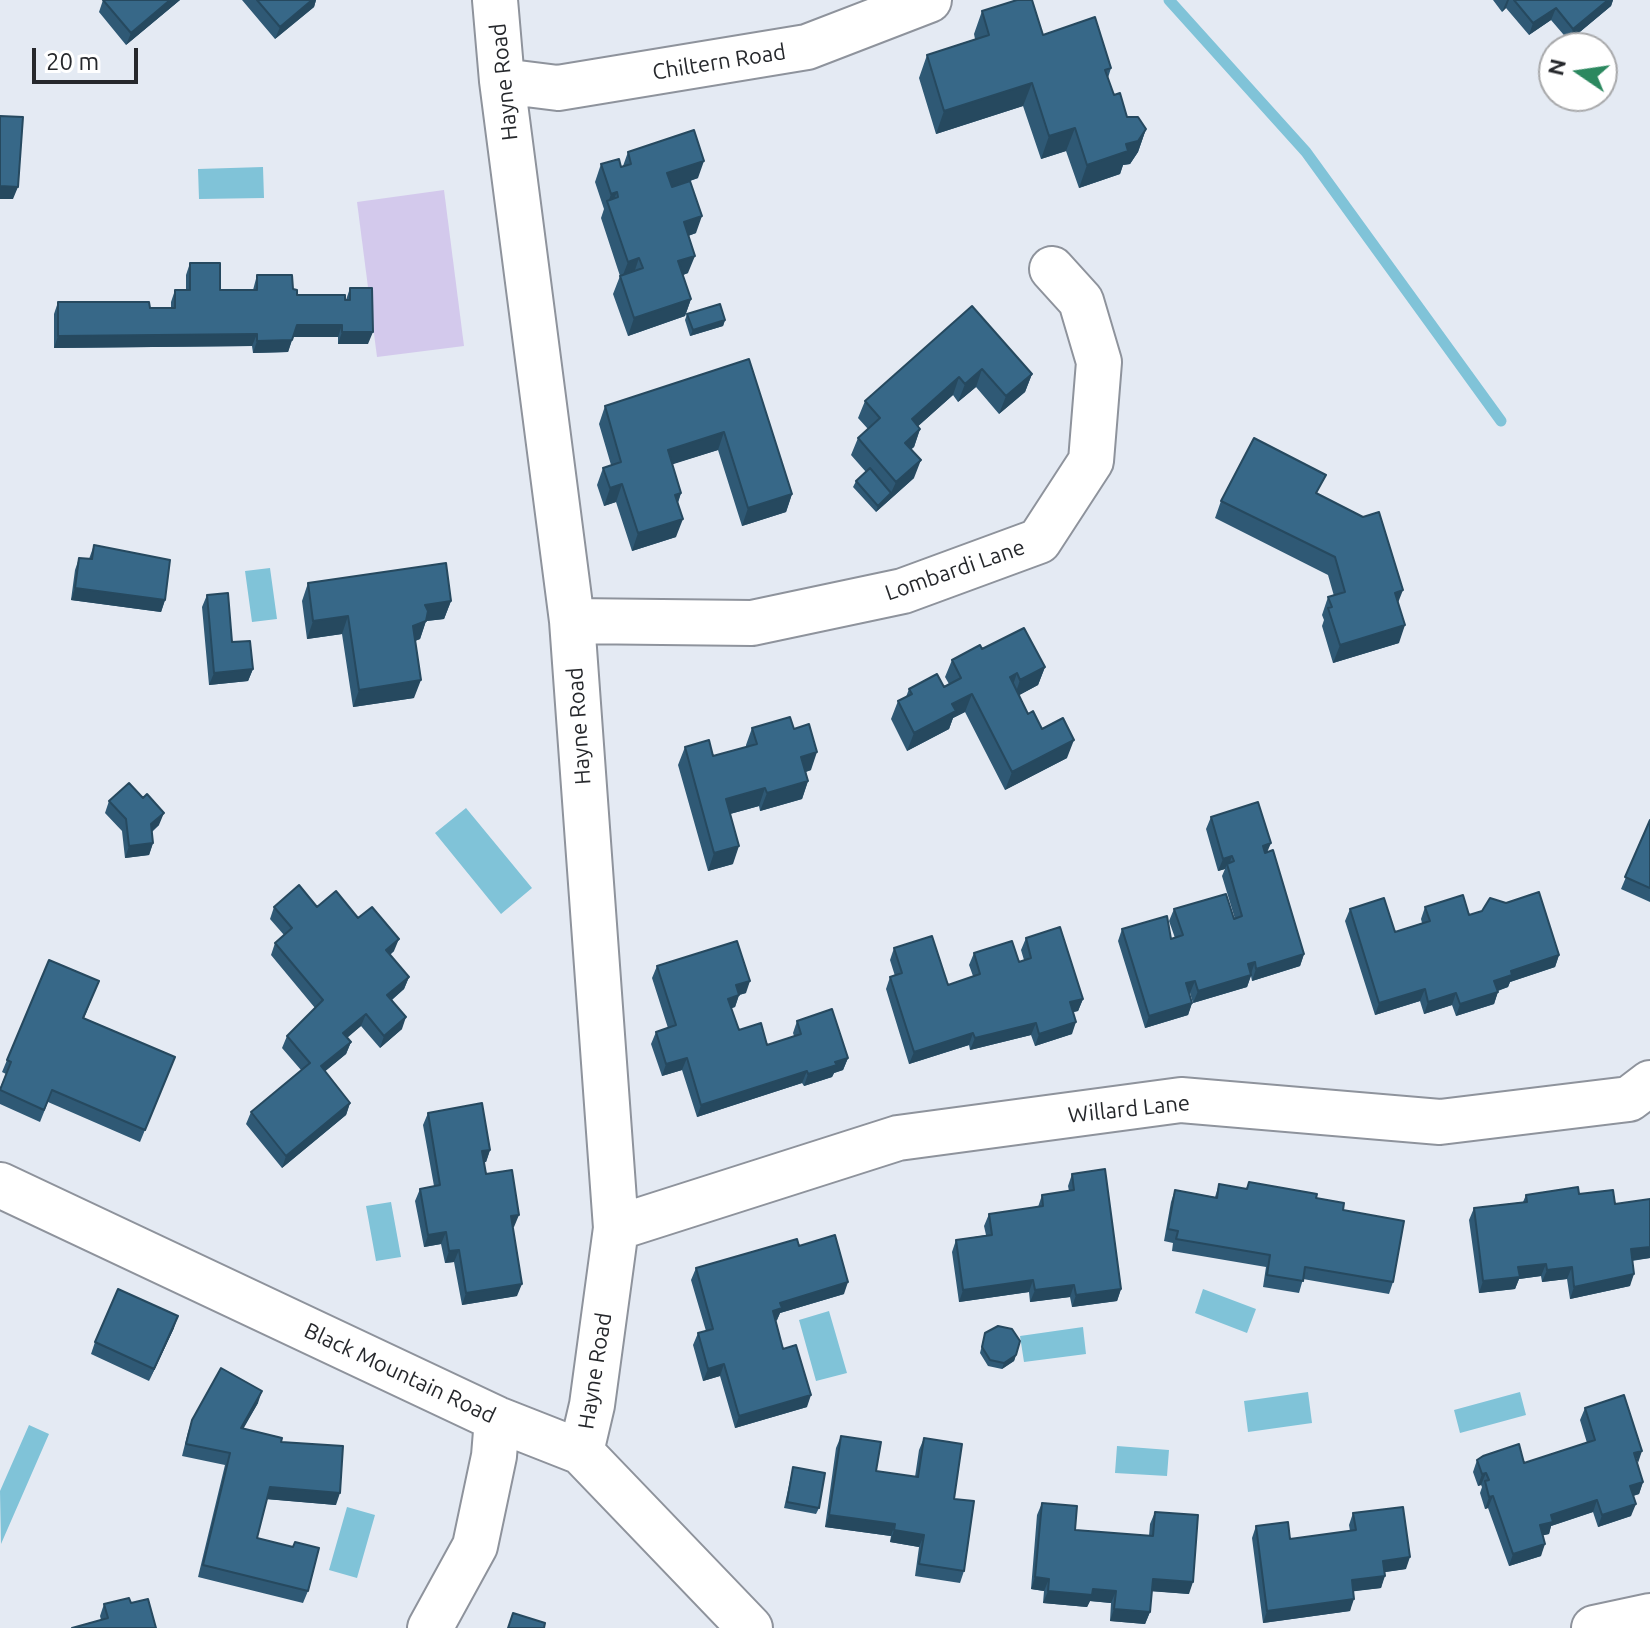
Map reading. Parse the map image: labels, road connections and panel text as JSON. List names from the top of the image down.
{
  "streets": {
    "street": [
      "Chiltern Road",
      "Hayne Road",
      "Lombardi Lane",
      "Willard Lane",
      "Black Mountain Road"
    ]
  },
  "crossings": [
    ["Chiltern Road", "Hayne Road"],
    ["Hayne Road", "Lombardi Lane"],
    ["Hayne Road", "Willard Lane"],
    ["Hayne Road", "Black Mountain Road"]
  ],
  "scale_bar": "20 m",
  "north": "left"
}
